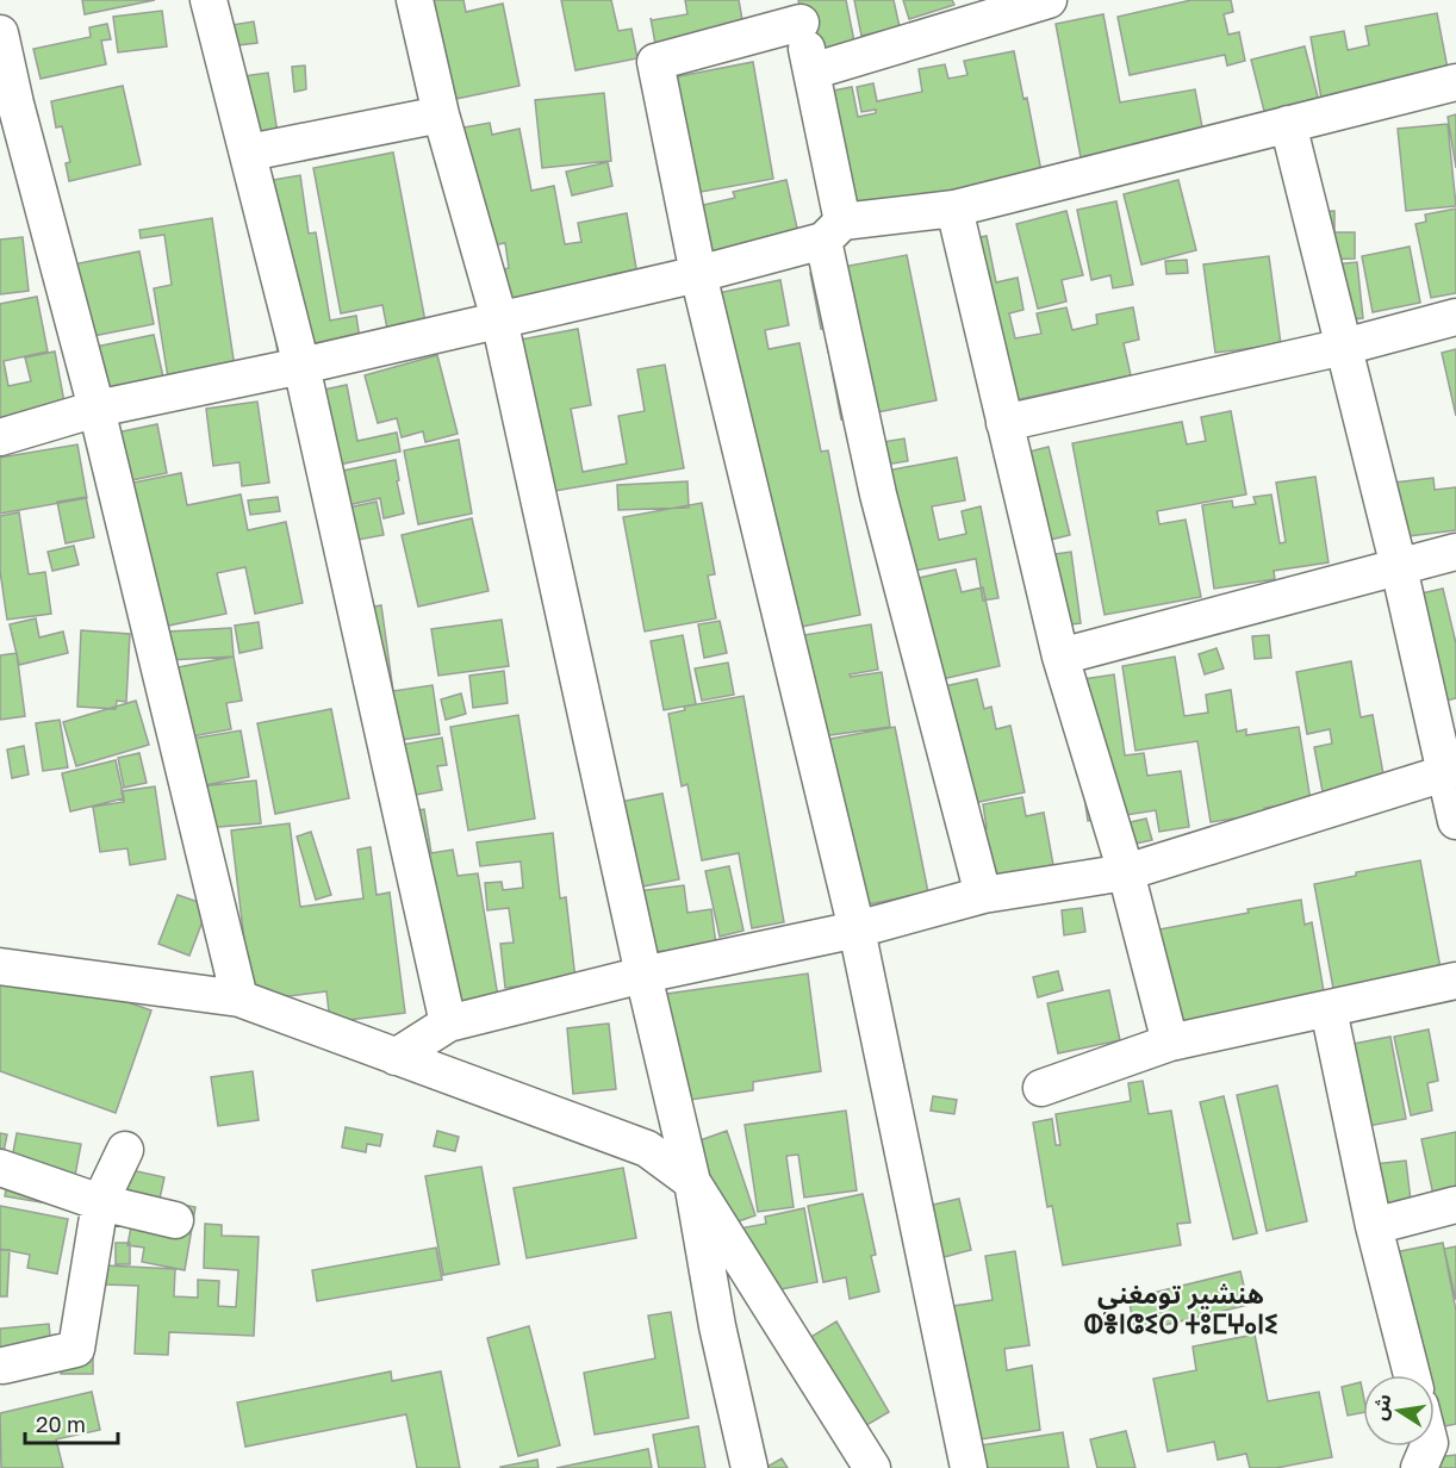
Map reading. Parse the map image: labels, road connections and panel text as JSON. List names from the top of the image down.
{
  "districts": ["هنشير تومغني ⵀⴻⵏⵛⵉⵔ ⵜⵓⵎⵖⴰⵏⵉ"],
  "scale_bar": "20 m",
  "north": "left"
}
